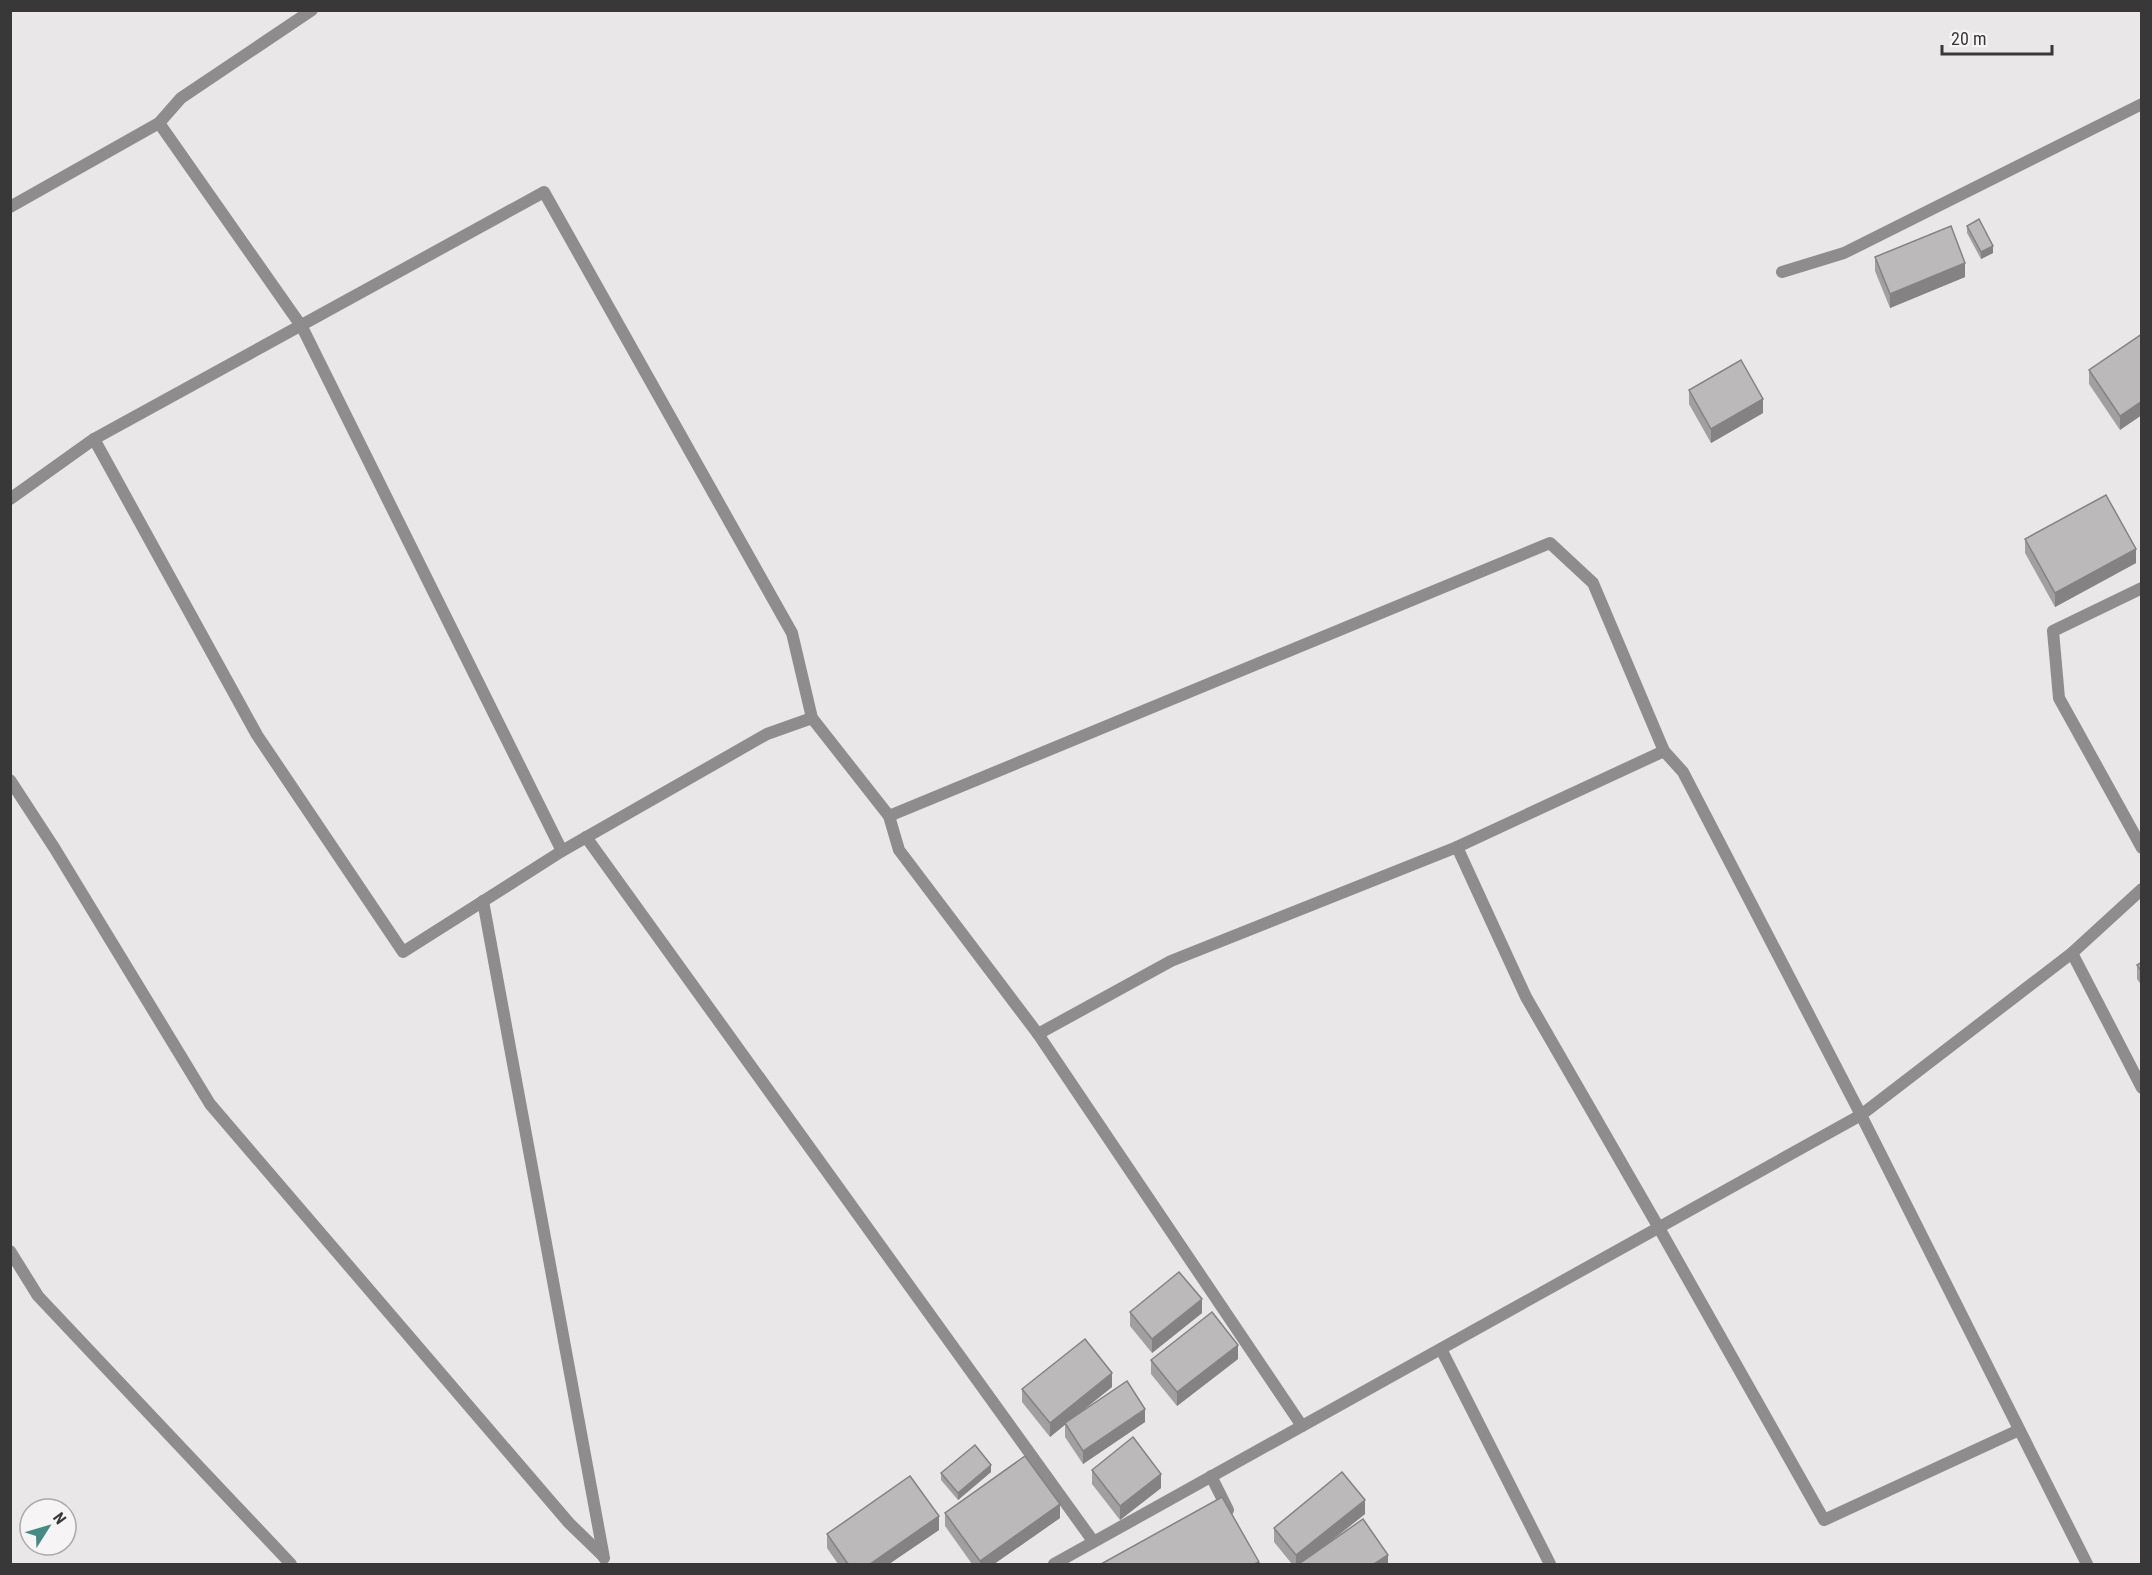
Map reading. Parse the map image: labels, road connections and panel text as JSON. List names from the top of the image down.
{
  "scale_bar": "20 m",
  "north": "top right"
}
